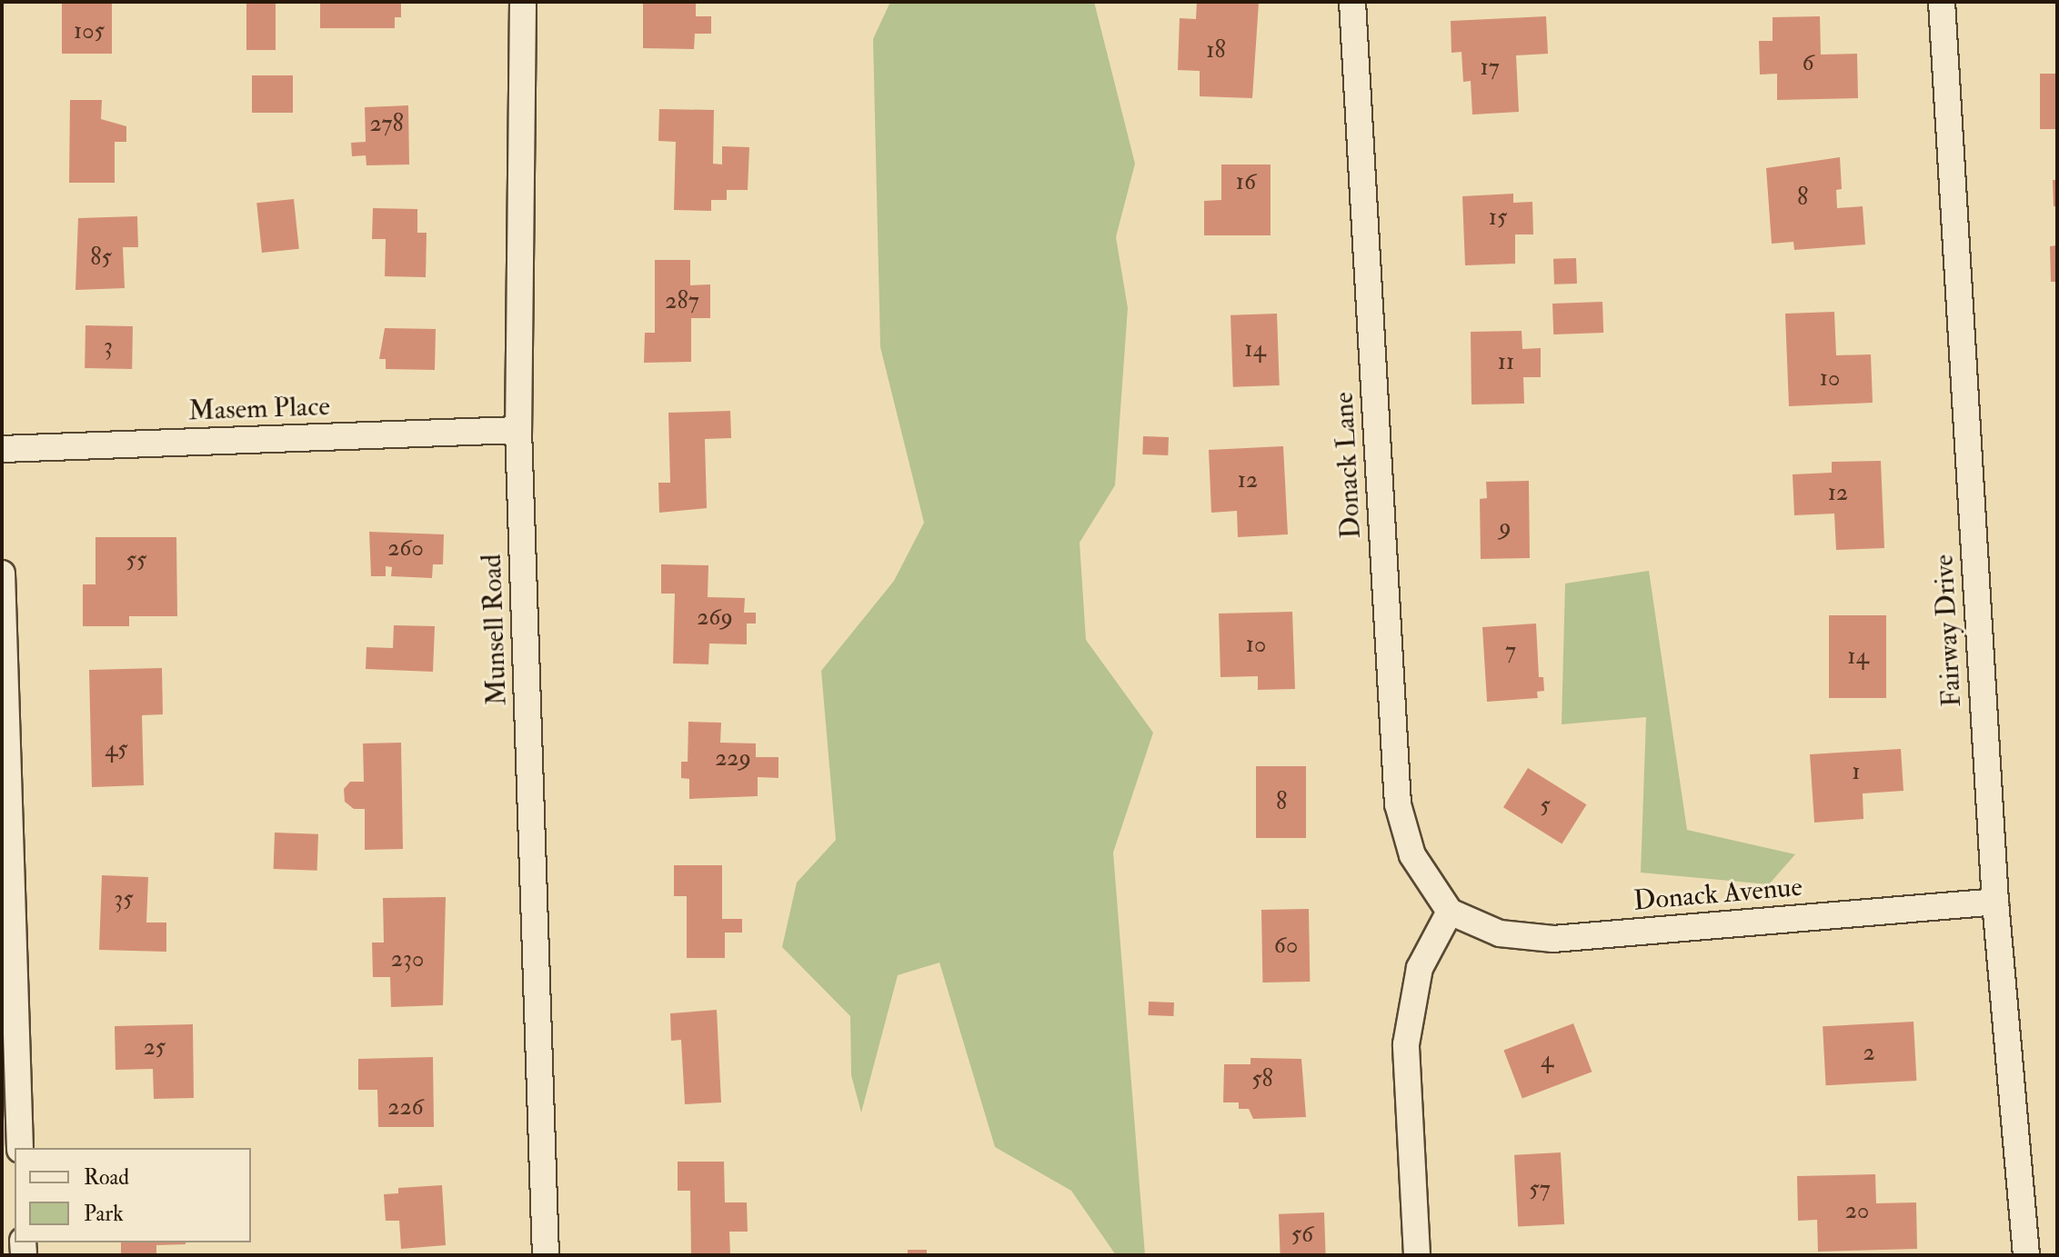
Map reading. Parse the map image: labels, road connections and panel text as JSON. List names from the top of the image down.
{
  "streets": {
    "street": [
      "Masem Place",
      "Donack Lane",
      "Munsell Road",
      "Fairway Drive",
      "Donack Avenue"
    ]
  },
  "crossings": [
    ["Masem Place", "Munsell Road"],
    ["Donack Lane", "Donack Avenue"],
    ["Fairway Drive", "Donack Avenue"]
  ],
  "house_numbers": [
    "105",
    "18",
    "6",
    "17",
    "278",
    "16",
    "8",
    "15",
    "85",
    "287",
    "3",
    "14",
    "11",
    "10",
    "12",
    "12",
    "9",
    "260",
    "55",
    "269",
    "10",
    "7",
    "14",
    "45",
    "229",
    "1",
    "8",
    "5",
    "35",
    "60",
    "230",
    "25",
    "2",
    "4",
    "58",
    "226",
    "57",
    "20",
    "56"
  ],
  "legend": ["Road", "Park"]
}
